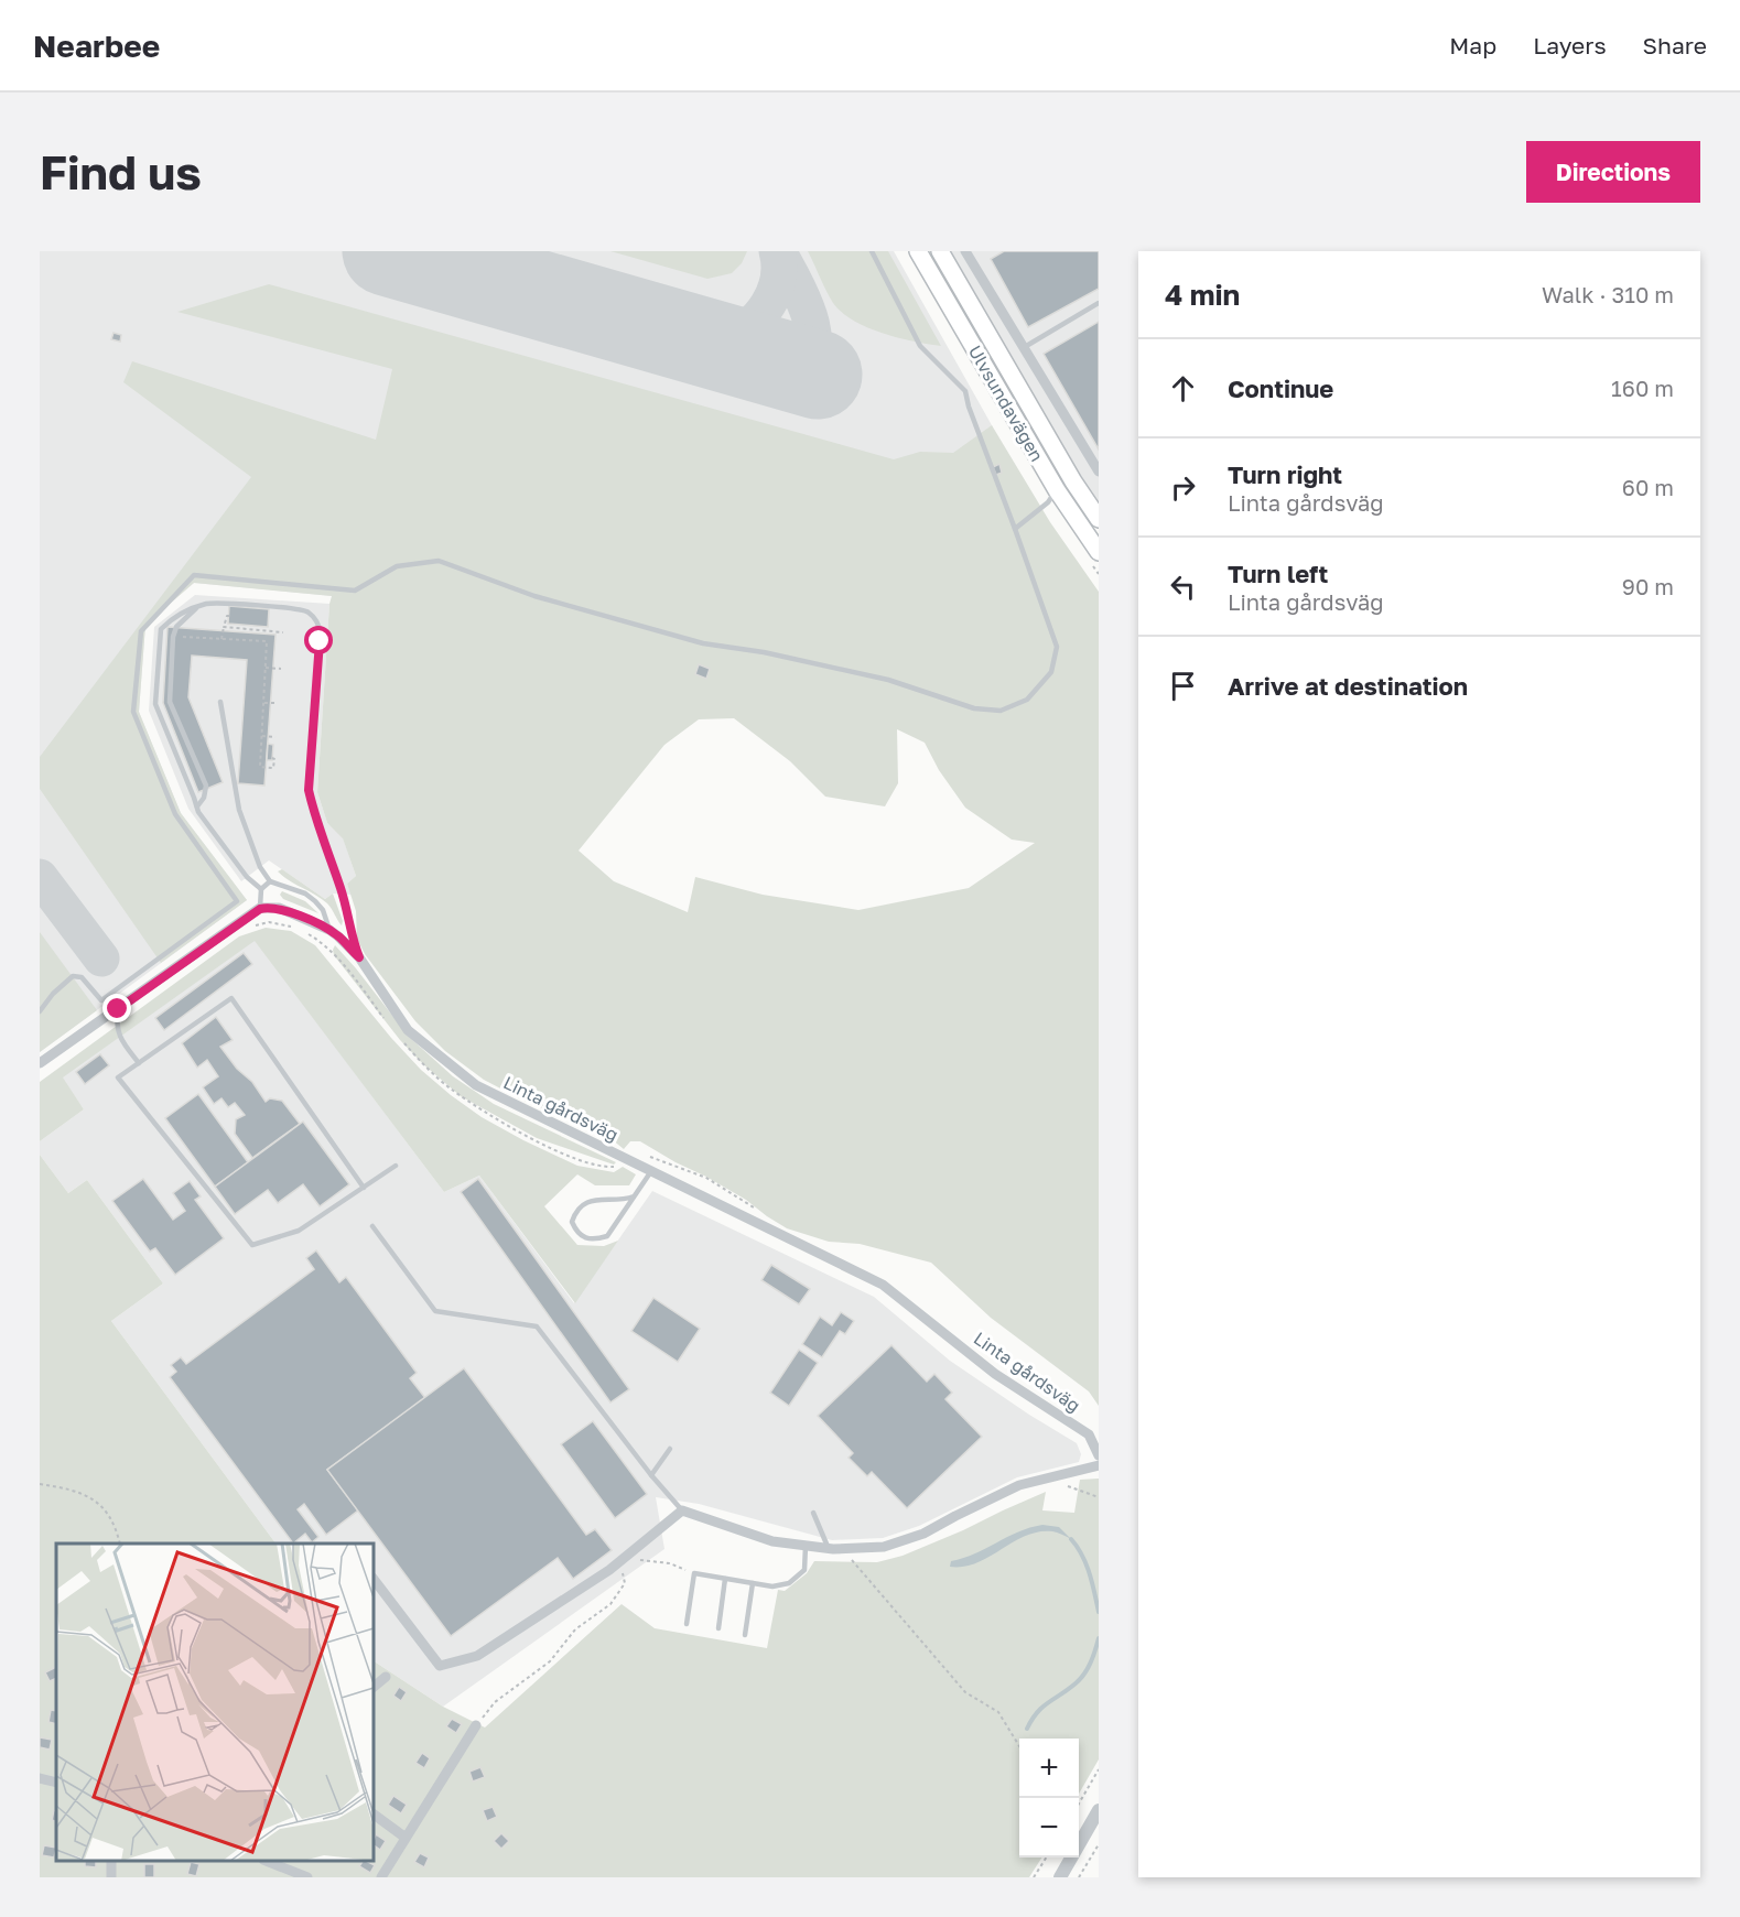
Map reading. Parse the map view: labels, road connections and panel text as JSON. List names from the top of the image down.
{
  "streets": {
    "main road": ["Ulvsundavägen"],
    "street": ["Linta gårdsväg"]
  },
  "page": {
    "header": "Nearbee",
    "nav": ["Map", "Layers", "Share"],
    "buttons": "Directions",
    "title": "Find us",
    "heading": ["4 min", "Walk · 310 m"],
    "list": [
      ["Continue", "160 m"],
      ["Turn right", "Linta gårdsväg", "60 m"],
      ["Turn left", "Linta gårdsväg", "90 m"],
      "Arrive at destination"
    ],
    "map_buttons": ["+", "−"]
  }
}
